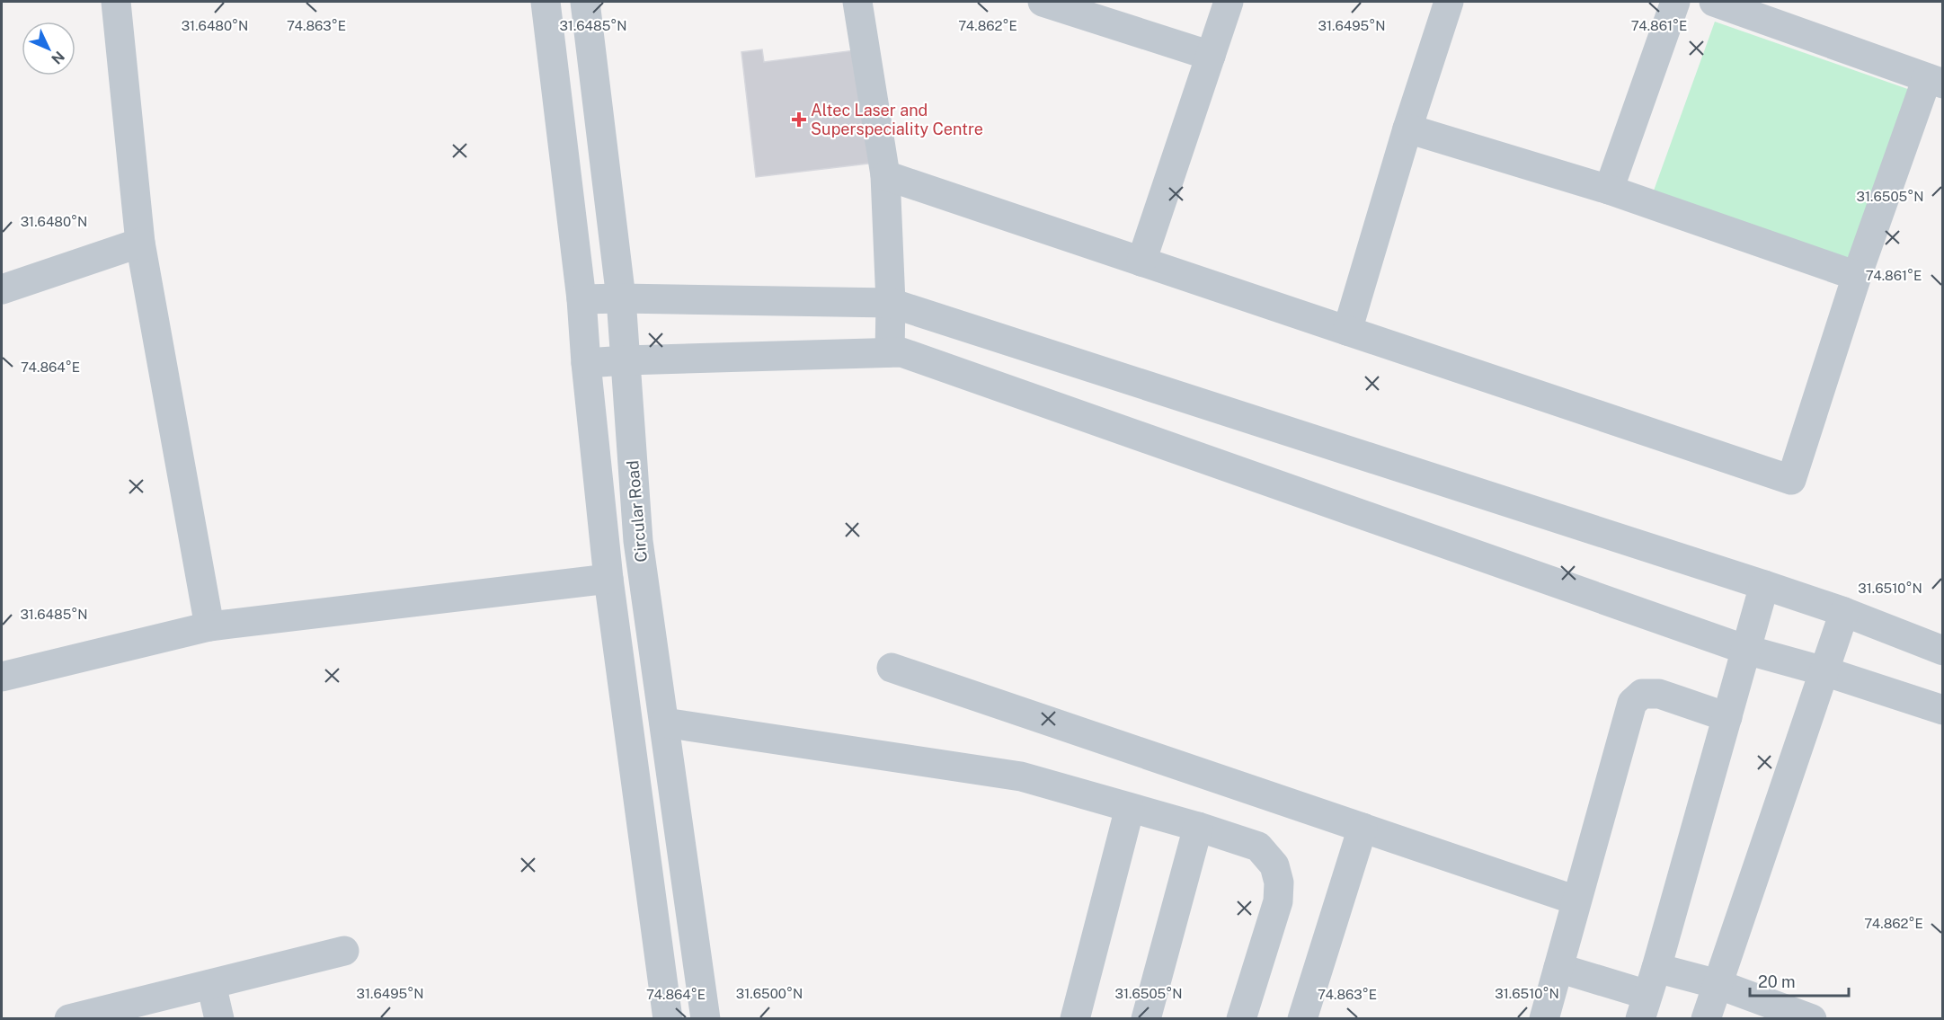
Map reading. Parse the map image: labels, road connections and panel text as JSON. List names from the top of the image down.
{
  "streets": {
    "street": ["Circular Road"]
  },
  "places": {
    "health": ["Altec Laser and Superspeciality Centre"]
  },
  "scale_bar": "20 m",
  "north": "bottom right",
  "coordinates": [
    "74.862°E",
    "74.863°E",
    "74.861°E",
    "31.6480°N",
    "31.6485°N",
    "31.6495°N",
    "31.6505°N",
    "74.864°E",
    "31.6510°N",
    "31.6500°N"
  ]
}
